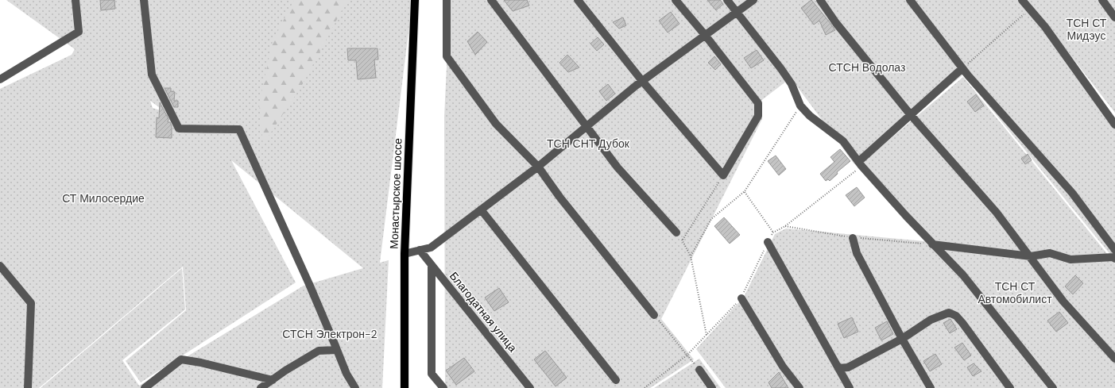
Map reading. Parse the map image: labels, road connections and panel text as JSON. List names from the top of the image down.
{
  "streets": {
    "main road": ["Монастырское шоссе"],
    "street": ["Благодатная улица"]
  },
  "parks": [
    "ТСН СТ Мидэус",
    "СТСН Водолаз",
    "ТСН СНТ Дубок",
    "СТ Милосердие",
    "ТСН СТ Автомобилист",
    "СТСН Электрон-2"
  ]
}
